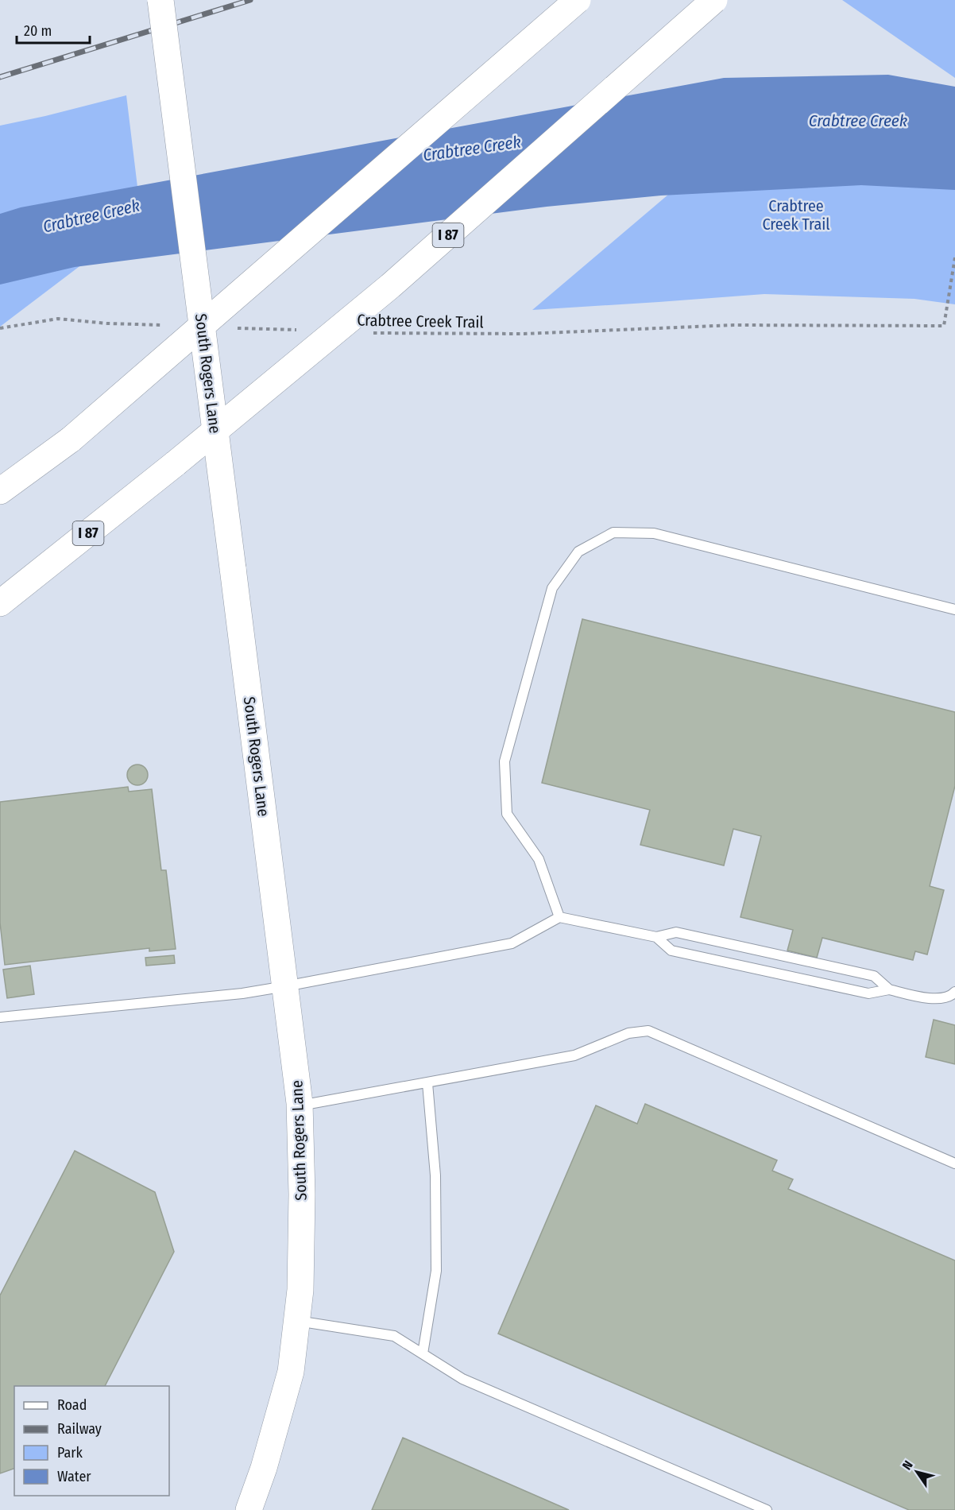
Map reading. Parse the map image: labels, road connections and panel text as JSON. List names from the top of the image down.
{
  "streets": {
    "main road": ["I 87", "South Rogers Lane"],
    "path": ["Crabtree Creek Trail"]
  },
  "water": ["Crabtree Creek"],
  "parks": ["Crabtree Creek Trail"],
  "legend": [
    "Road",
    "Railway",
    "Park",
    "Water"
  ],
  "scale_bar": "20 m",
  "north": "top left"
}
